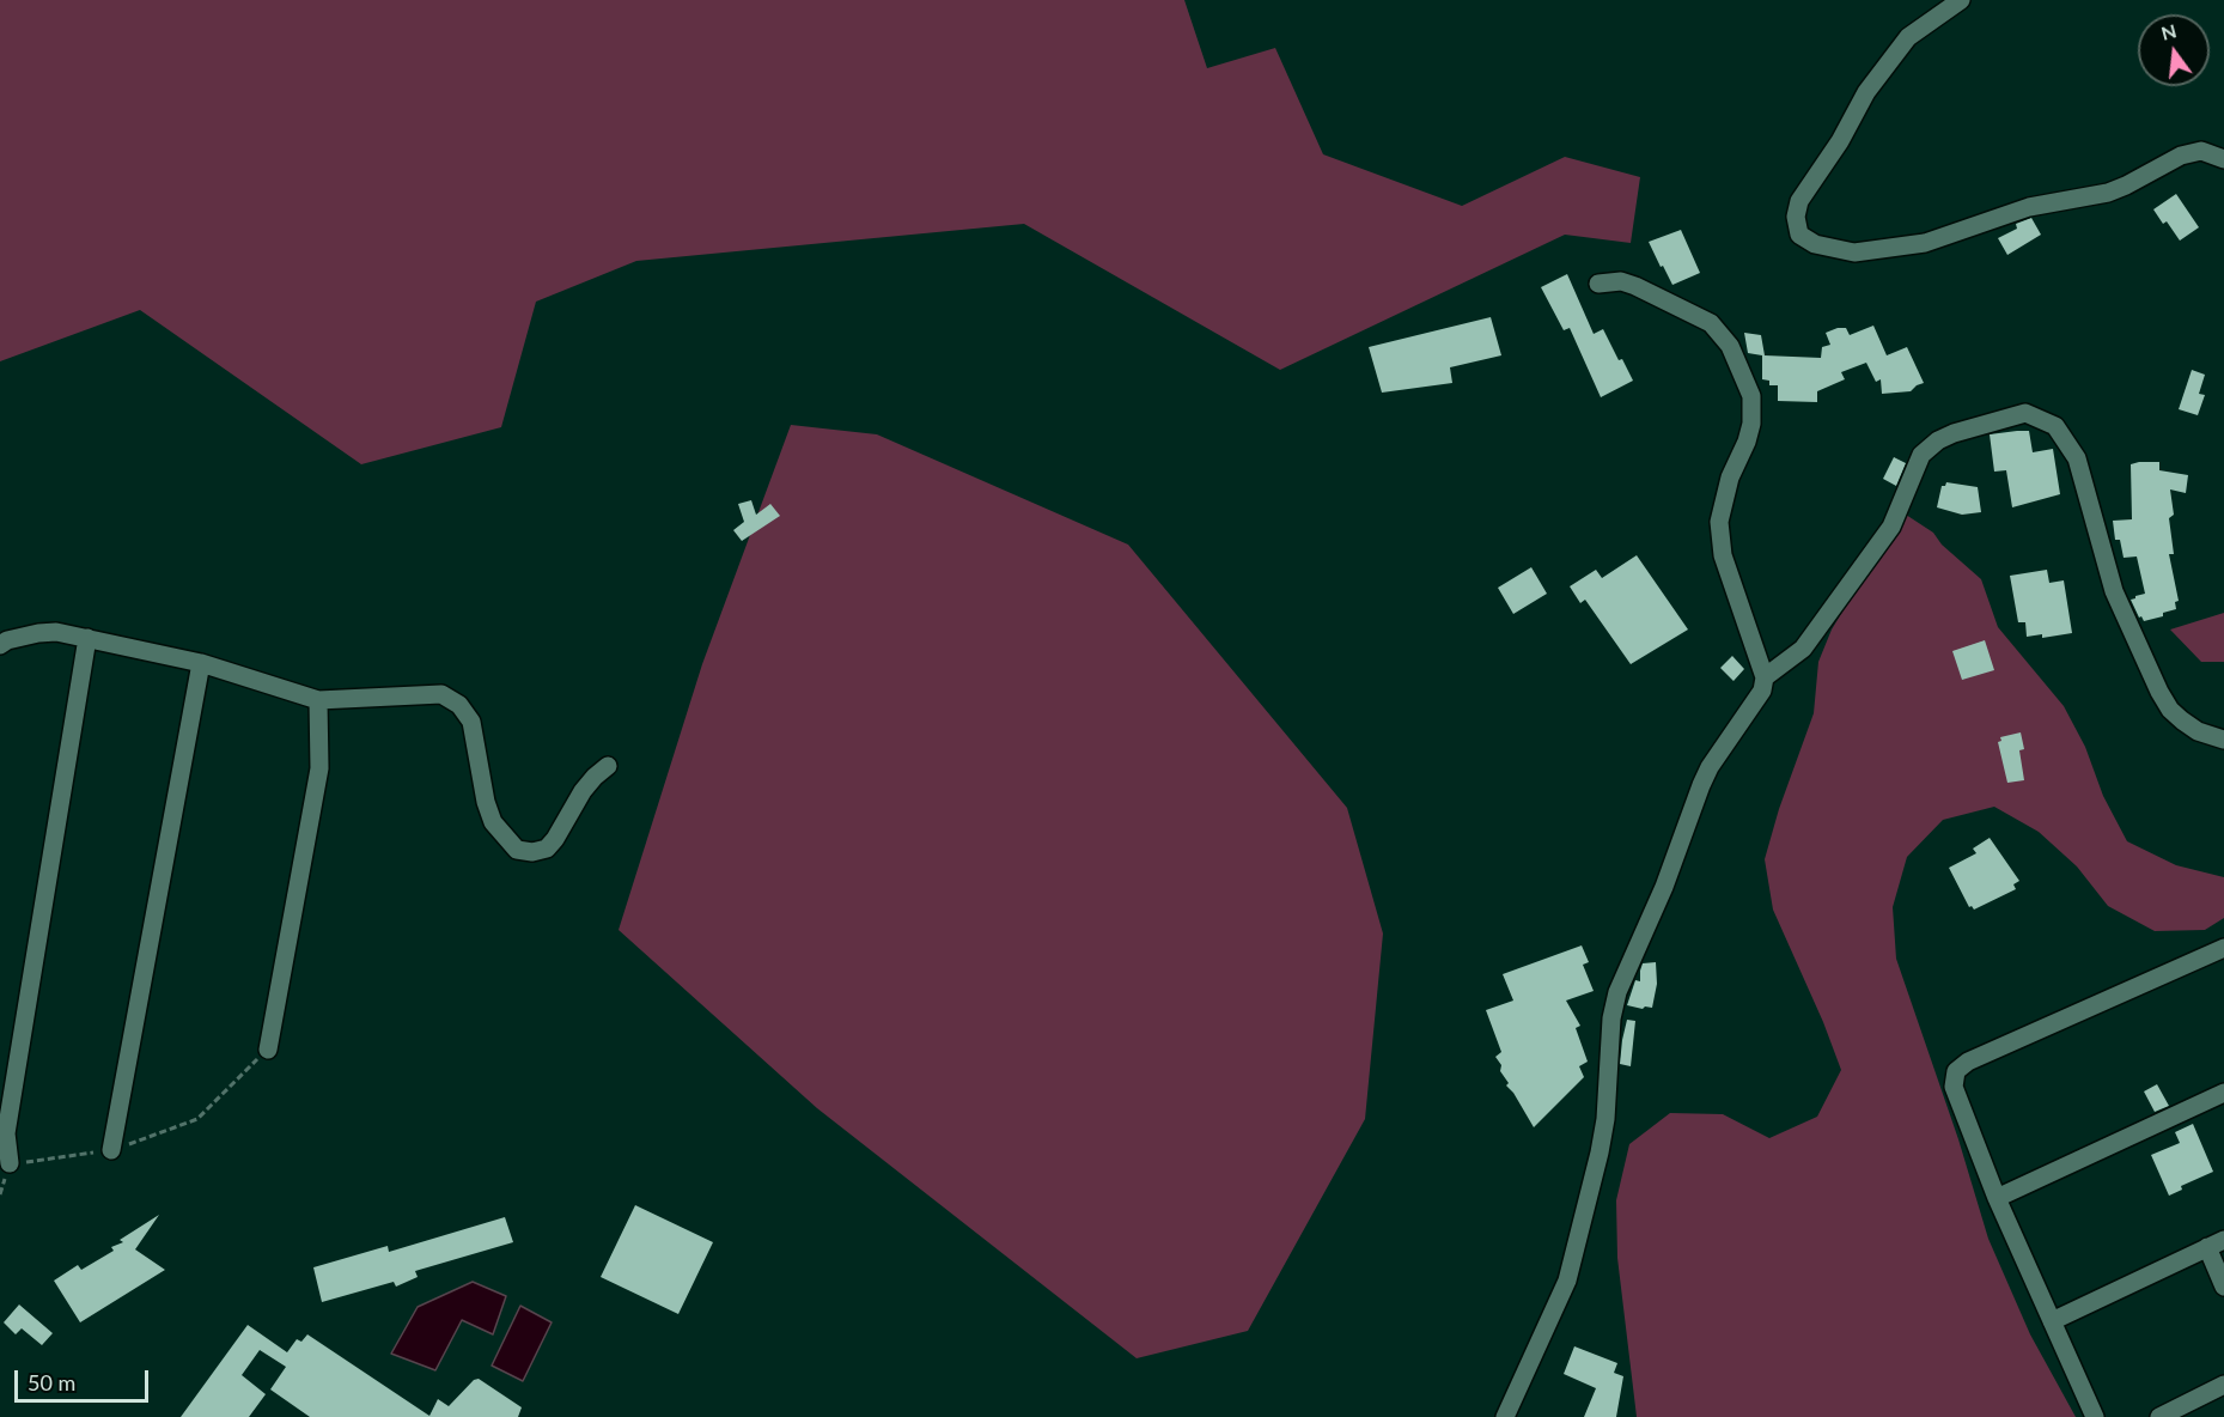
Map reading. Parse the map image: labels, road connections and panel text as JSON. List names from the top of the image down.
{
  "scale_bar": "50 m",
  "north": "top"
}
